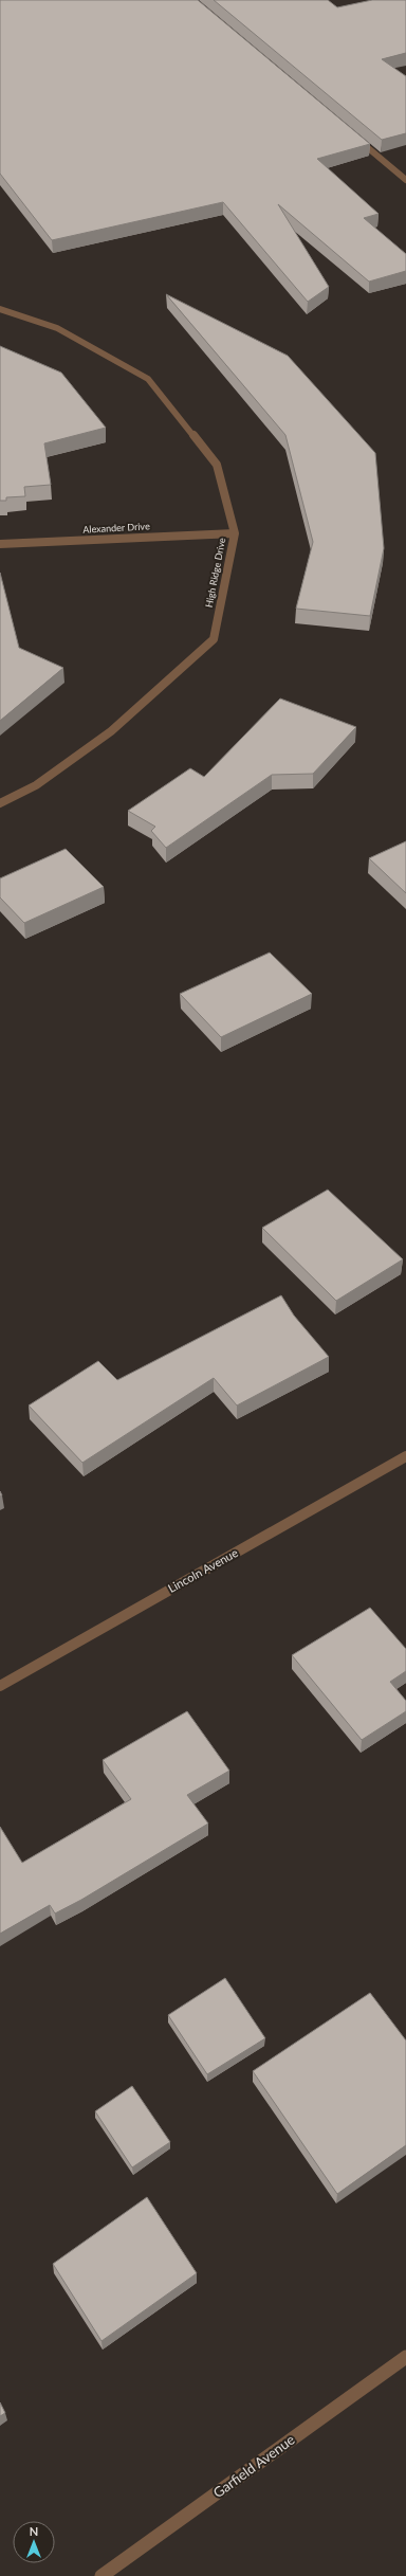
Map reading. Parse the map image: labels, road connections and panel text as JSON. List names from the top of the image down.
{
  "streets": {
    "street": [
      "Alexander Drive",
      "High Ridge Drive",
      "Lincoln Avenue",
      "Garfield Avenue"
    ]
  },
  "crossings": [
    ["Alexander Drive", "High Ridge Drive"]
  ],
  "north": "top"
}
